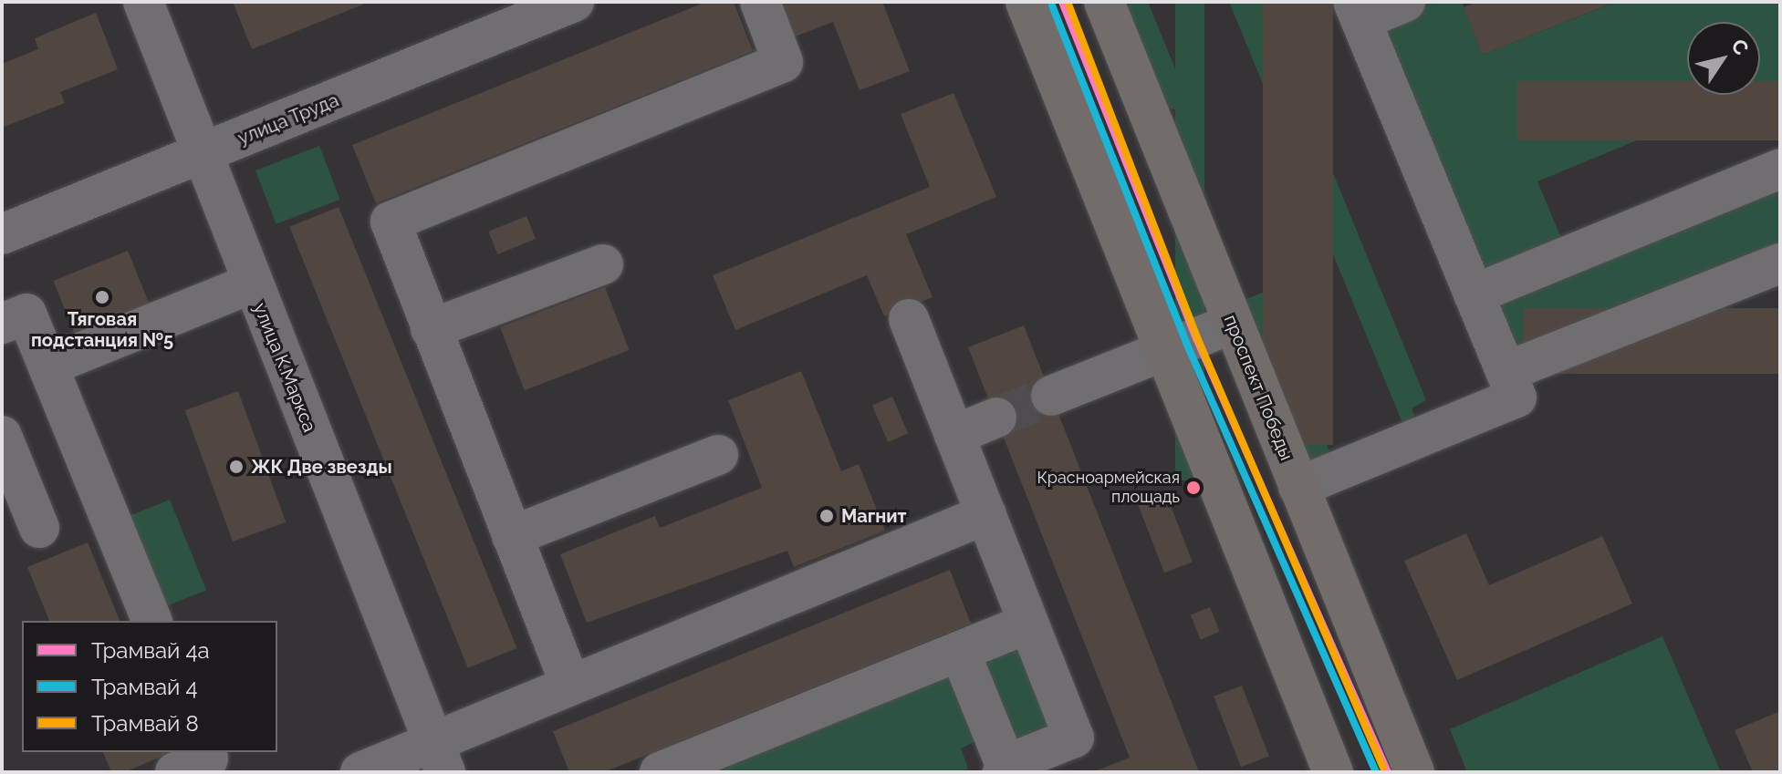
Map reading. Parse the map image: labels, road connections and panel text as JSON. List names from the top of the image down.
{
  "streets": {
    "main road": ["проспект Победы"],
    "street": ["улица Труда", "улица К.Маркса"]
  },
  "crossings": [
    ["улица Труда", "улица К.Маркса"]
  ],
  "places": [
    "Тяговая подстанция №5",
    "ЖК Две звезды",
    "Красноармейская площадь",
    "Магнит"
  ],
  "lines": ["tram line 4а", "tram line 8", "tram line 4"],
  "legend": ["Трамвай 4а", "Трамвай 4", "Трамвай 8"],
  "north": "top right"
}
